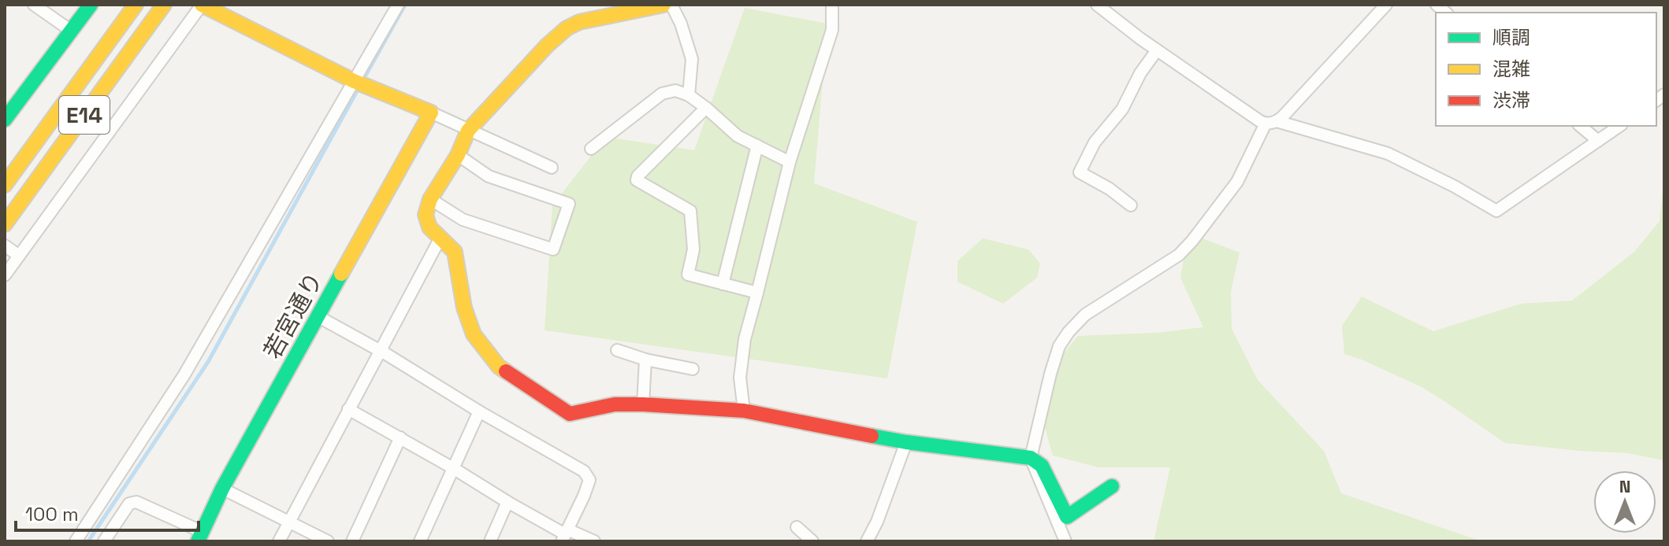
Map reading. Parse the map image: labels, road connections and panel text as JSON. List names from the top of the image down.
{
  "streets": {
    "main road": ["E14", "若宮通り"]
  },
  "legend": ["順調", "混雑", "渋滞"],
  "scale_bar": "100 m",
  "north": "top"
}
